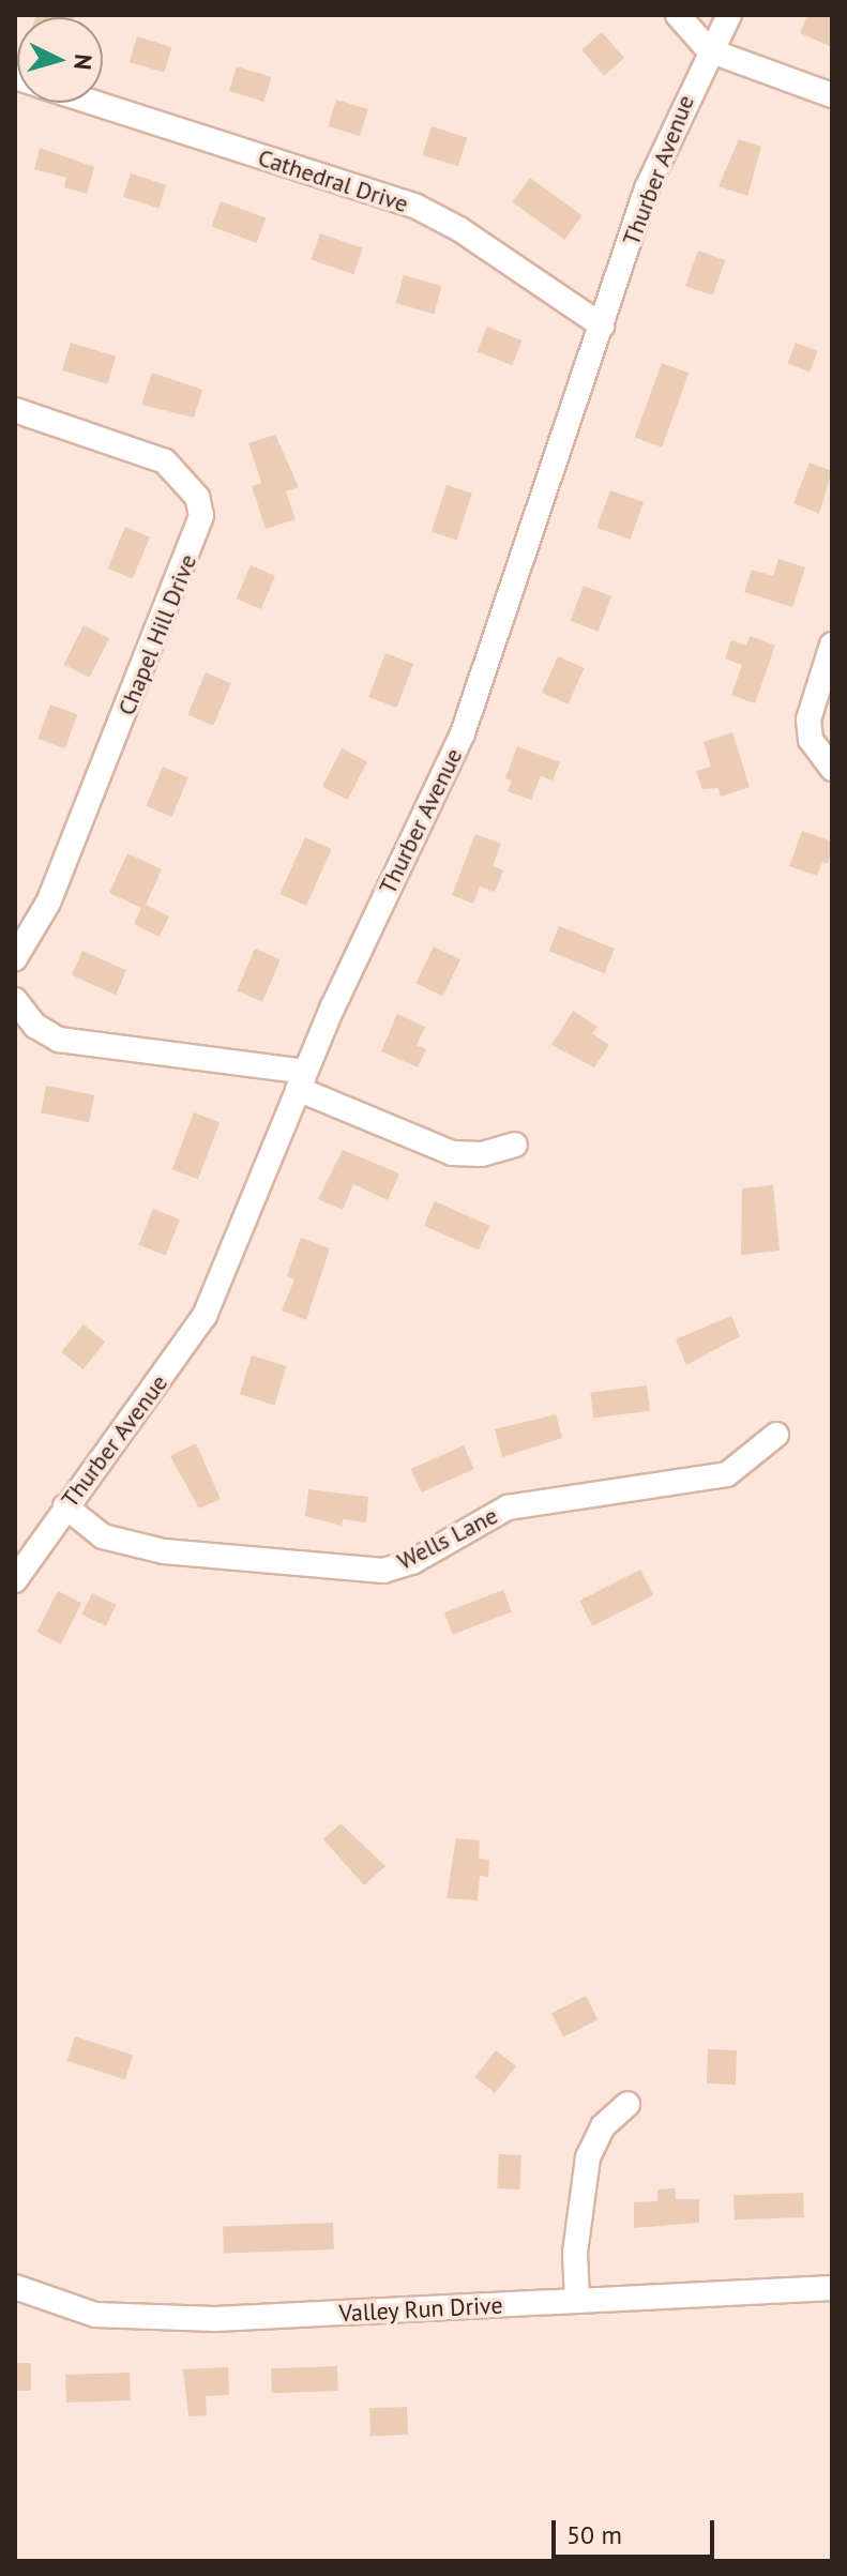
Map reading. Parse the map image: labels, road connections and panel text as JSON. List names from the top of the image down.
{
  "streets": {
    "street": [
      "Thurber Avenue",
      "Cathedral Drive",
      "Chapel Hill Drive",
      "Wells Lane",
      "Valley Run Drive"
    ]
  },
  "crossings": [
    ["Thurber Avenue", "Cathedral Drive"],
    ["Thurber Avenue", "Wells Lane"]
  ],
  "scale_bar": "50 m",
  "north": "right"
}
